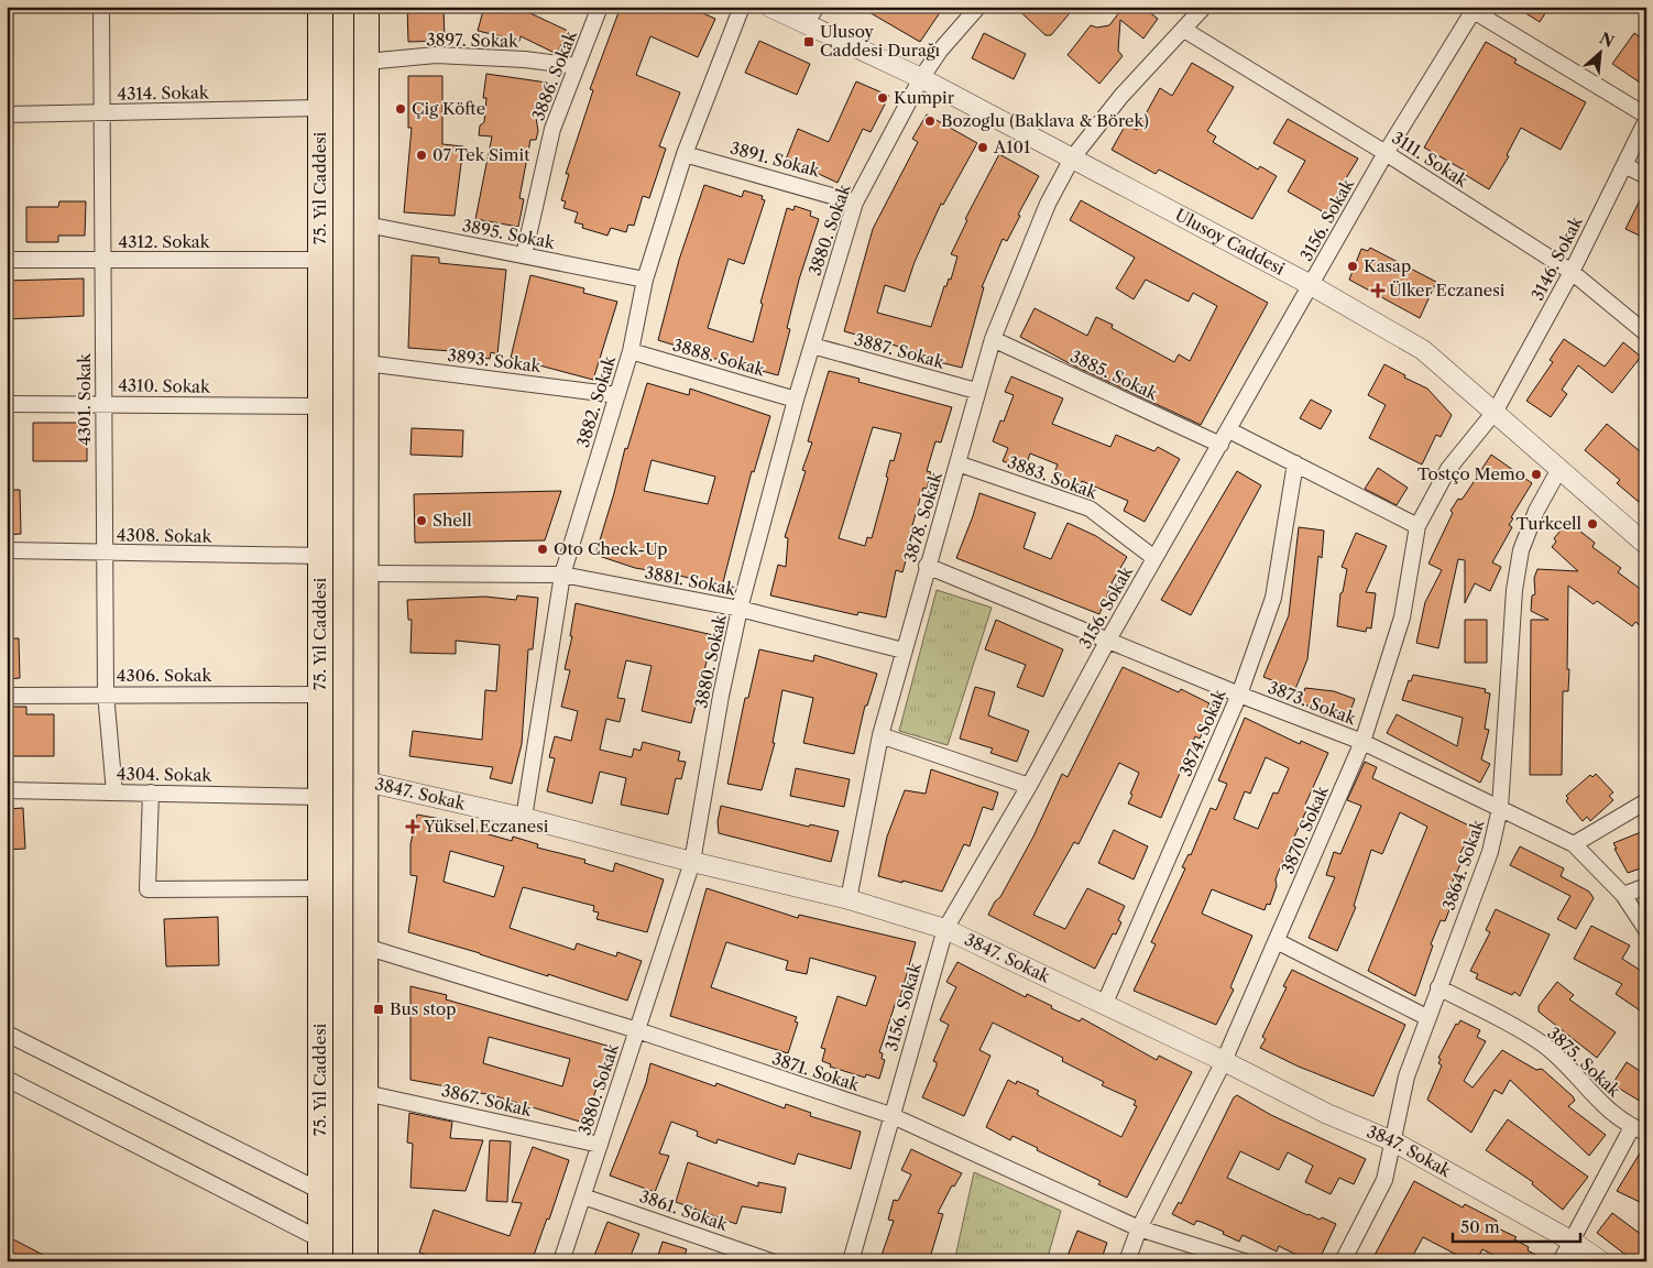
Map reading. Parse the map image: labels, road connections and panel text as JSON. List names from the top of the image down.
{
  "streets": {
    "main road": ["75. Yıl Caddesi"],
    "street": [
      "3897. Sokak",
      "3886. Sokak",
      "4314. Sokak",
      "3891. Sokak",
      "3111. Sokak",
      "3156. Sokak",
      "3880. Sokak",
      "3895. Sokak",
      "4312. Sokak",
      "Ulusoy Caddesi",
      "3146. Sokak",
      "3887. Sokak",
      "3888. Sokak",
      "3893. Sokak",
      "3885. Sokak",
      "4310. Sokak",
      "4301. Sokak",
      "3882. Sokak",
      "3883. Sokak",
      "3878. Sokak",
      "4308. Sokak",
      "3881. Sokak",
      "4306. Sokak",
      "3873. Sokak",
      "3874. Sokak",
      "4304. Sokak",
      "3847. Sokak",
      "3870. Sokak",
      "3864. Sokak",
      "3875. Sokak",
      "3871. Sokak",
      "3867. Sokak",
      "3861. Sokak"
    ]
  },
  "crossings": [
    ["3897. Sokak", "3886. Sokak"],
    ["3886. Sokak", "3895. Sokak"],
    ["4314. Sokak", "75. Yıl Caddesi"],
    ["4314. Sokak", "4301. Sokak"],
    ["3891. Sokak", "3880. Sokak"],
    ["3891. Sokak", "3882. Sokak"],
    ["3111. Sokak", "3156. Sokak"],
    ["3111. Sokak", "3146. Sokak"],
    ["3111. Sokak", "3878. Sokak"],
    ["75. Yıl Caddesi", "4312. Sokak"],
    ["75. Yıl Caddesi", "4310. Sokak"],
    ["75. Yıl Caddesi", "4308. Sokak"],
    ["75. Yıl Caddesi", "4306. Sokak"],
    ["75. Yıl Caddesi", "4304. Sokak"],
    ["3156. Sokak", "Ulusoy Caddesi"],
    ["3156. Sokak", "3885. Sokak"],
    ["3156. Sokak", "3883. Sokak"],
    ["3156. Sokak", "3873. Sokak"],
    ["3156. Sokak", "3847. Sokak"],
    ["3156. Sokak", "3871. Sokak"],
    ["3880. Sokak", "Ulusoy Caddesi"],
    ["3880. Sokak", "3887. Sokak"],
    ["3880. Sokak", "3888. Sokak"],
    ["3880. Sokak", "3881. Sokak"],
    ["3880. Sokak", "3847. Sokak"],
    ["3880. Sokak", "3871. Sokak"],
    ["3880. Sokak", "3867. Sokak"],
    ["3880. Sokak", "3861. Sokak"],
    ["3895. Sokak", "3882. Sokak"],
    ["4312. Sokak", "4301. Sokak"],
    ["Ulusoy Caddesi", "3146. Sokak"],
    ["Ulusoy Caddesi", "3878. Sokak"],
    ["Ulusoy Caddesi", "3870. Sokak"],
    ["Ulusoy Caddesi", "3864. Sokak"],
    ["3146. Sokak", "3870. Sokak"],
    ["3887. Sokak", "3878. Sokak"],
    ["3888. Sokak", "3882. Sokak"],
    ["3893. Sokak", "3882. Sokak"],
    ["3885. Sokak", "3878. Sokak"],
    ["4310. Sokak", "4301. Sokak"],
    ["4301. Sokak", "4308. Sokak"],
    ["4301. Sokak", "4306. Sokak"],
    ["4301. Sokak", "4304. Sokak"],
    ["3882. Sokak", "3881. Sokak"],
    ["3882. Sokak", "3847. Sokak"],
    ["3883. Sokak", "3878. Sokak"],
    ["3878. Sokak", "3881. Sokak"],
    ["3878. Sokak", "3873. Sokak"],
    ["3878. Sokak", "3847. Sokak"],
    ["3873. Sokak", "3874. Sokak"],
    ["3873. Sokak", "3870. Sokak"],
    ["3873. Sokak", "3864. Sokak"],
    ["3874. Sokak", "3847. Sokak"],
    ["3847. Sokak", "3870. Sokak"],
    ["3847. Sokak", "3864. Sokak"],
    ["3870. Sokak", "3871. Sokak"],
    ["3864. Sokak", "3875. Sokak"]
  ],
  "places": {
    "transit": ["Ulusoy Caddesi Durağı", "Bus stop"],
    "other": [
      "Kumpir",
      "Çig Köfte",
      "Bozoglu (Baklava & Börek)",
      "A101",
      "07 Tek Simit",
      "Kasap",
      "Tostço Memo",
      "Shell",
      "Turkcell",
      "Oto Check-Up"
    ],
    "health": ["Ülker Eczanesi", "Yüksel Eczanesi"]
  },
  "scale_bar": "50 m",
  "north": "top right"
}
